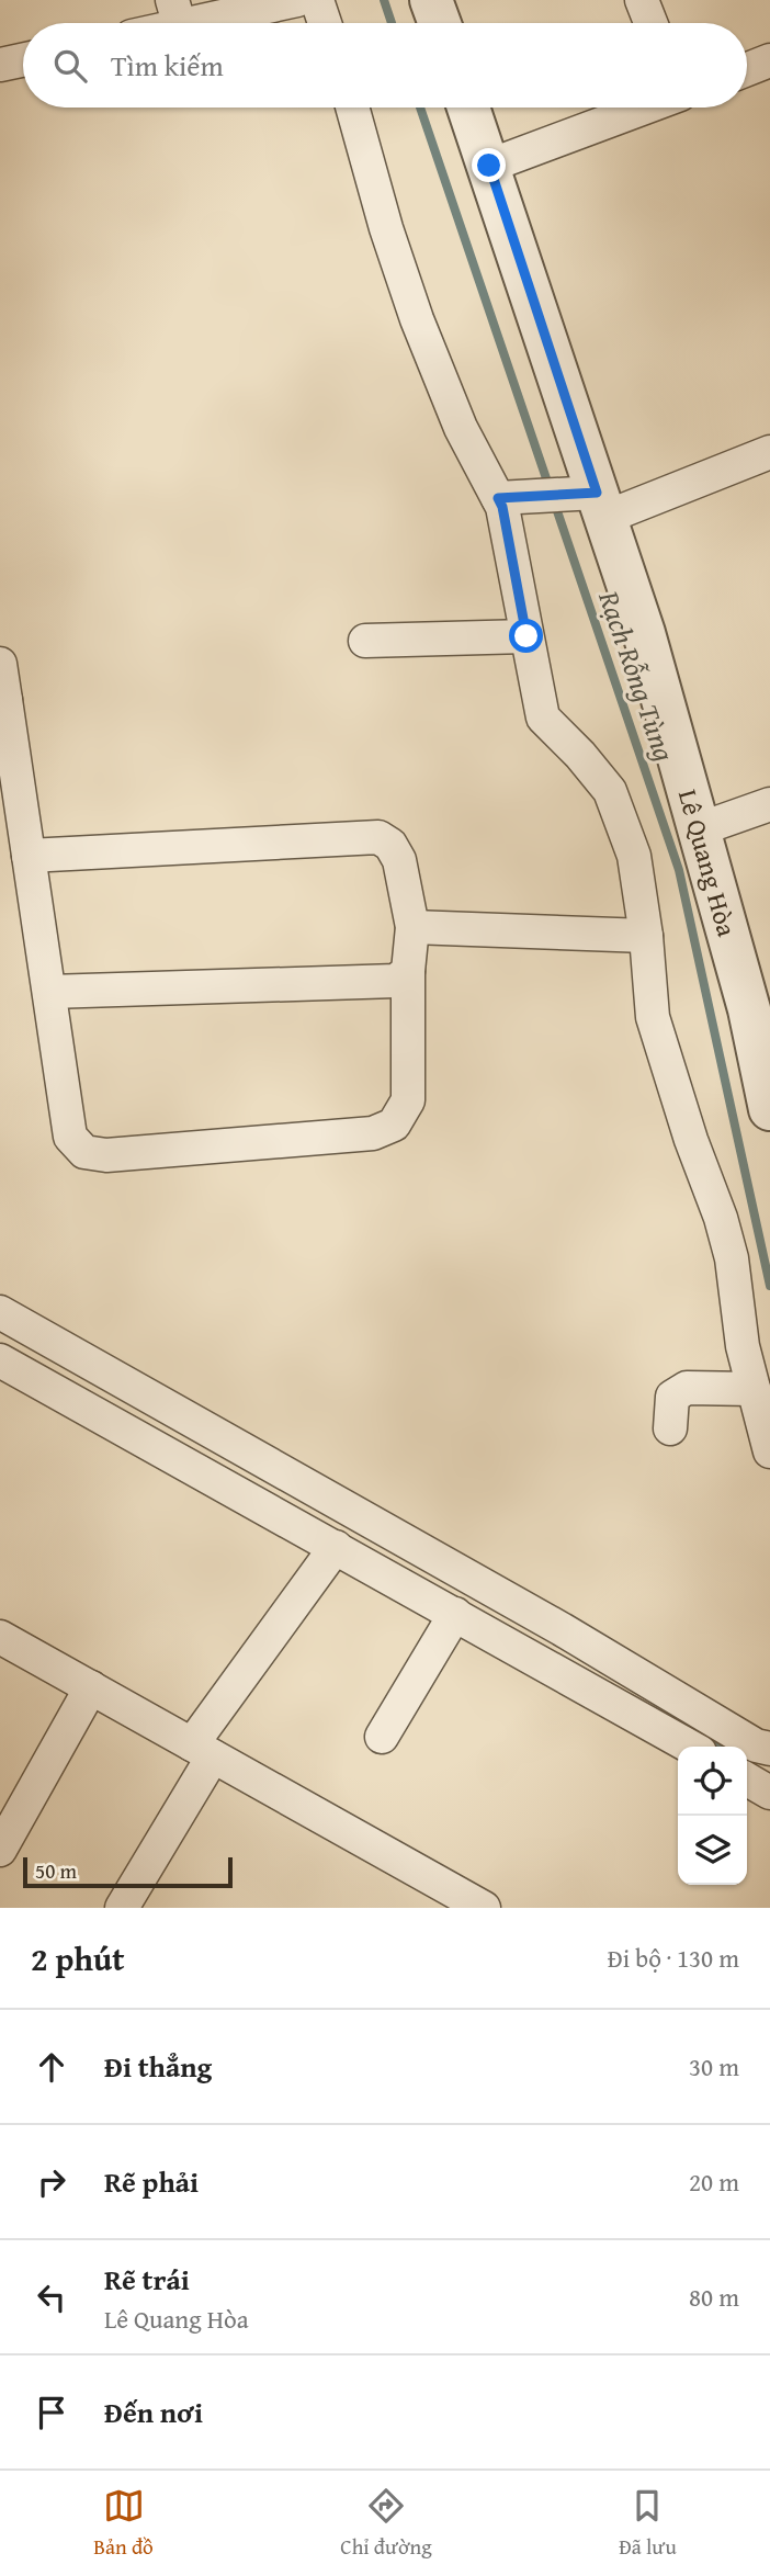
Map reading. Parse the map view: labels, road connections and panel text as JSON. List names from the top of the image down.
{
  "streets": {
    "street": ["Lê Quang Hòa"]
  },
  "water": ["Rạch Rỗng Tùng"],
  "scale_bar": "50 m",
  "page": {
    "search": "Tìm kiếm",
    "scale": "50 m",
    "heading": ["2 phút", "Đi bộ · 130 m"],
    "list": [
      ["Đi thẳng", "30 m"],
      ["Rẽ phải", "20 m"],
      ["Rẽ trái", "Lê Quang Hòa", "80 m"],
      "Đến nơi"
    ],
    "nav": ["Bản đồ", "Chỉ đường", "Đã lưu"]
  }
}
